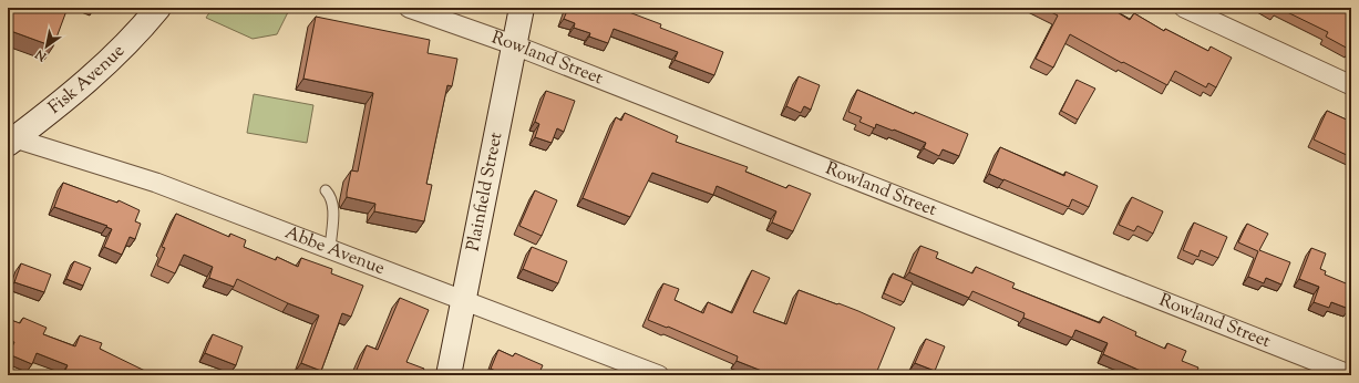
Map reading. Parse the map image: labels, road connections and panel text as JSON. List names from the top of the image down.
{
  "streets": {
    "street": [
      "Rowland Street",
      "Fisk Avenue",
      "Plainfield Street",
      "Abbe Avenue"
    ]
  },
  "crossings": [
    ["Rowland Street", "Plainfield Street"],
    ["Fisk Avenue", "Abbe Avenue"],
    ["Plainfield Street", "Abbe Avenue"]
  ],
  "north": "bottom left"
}
